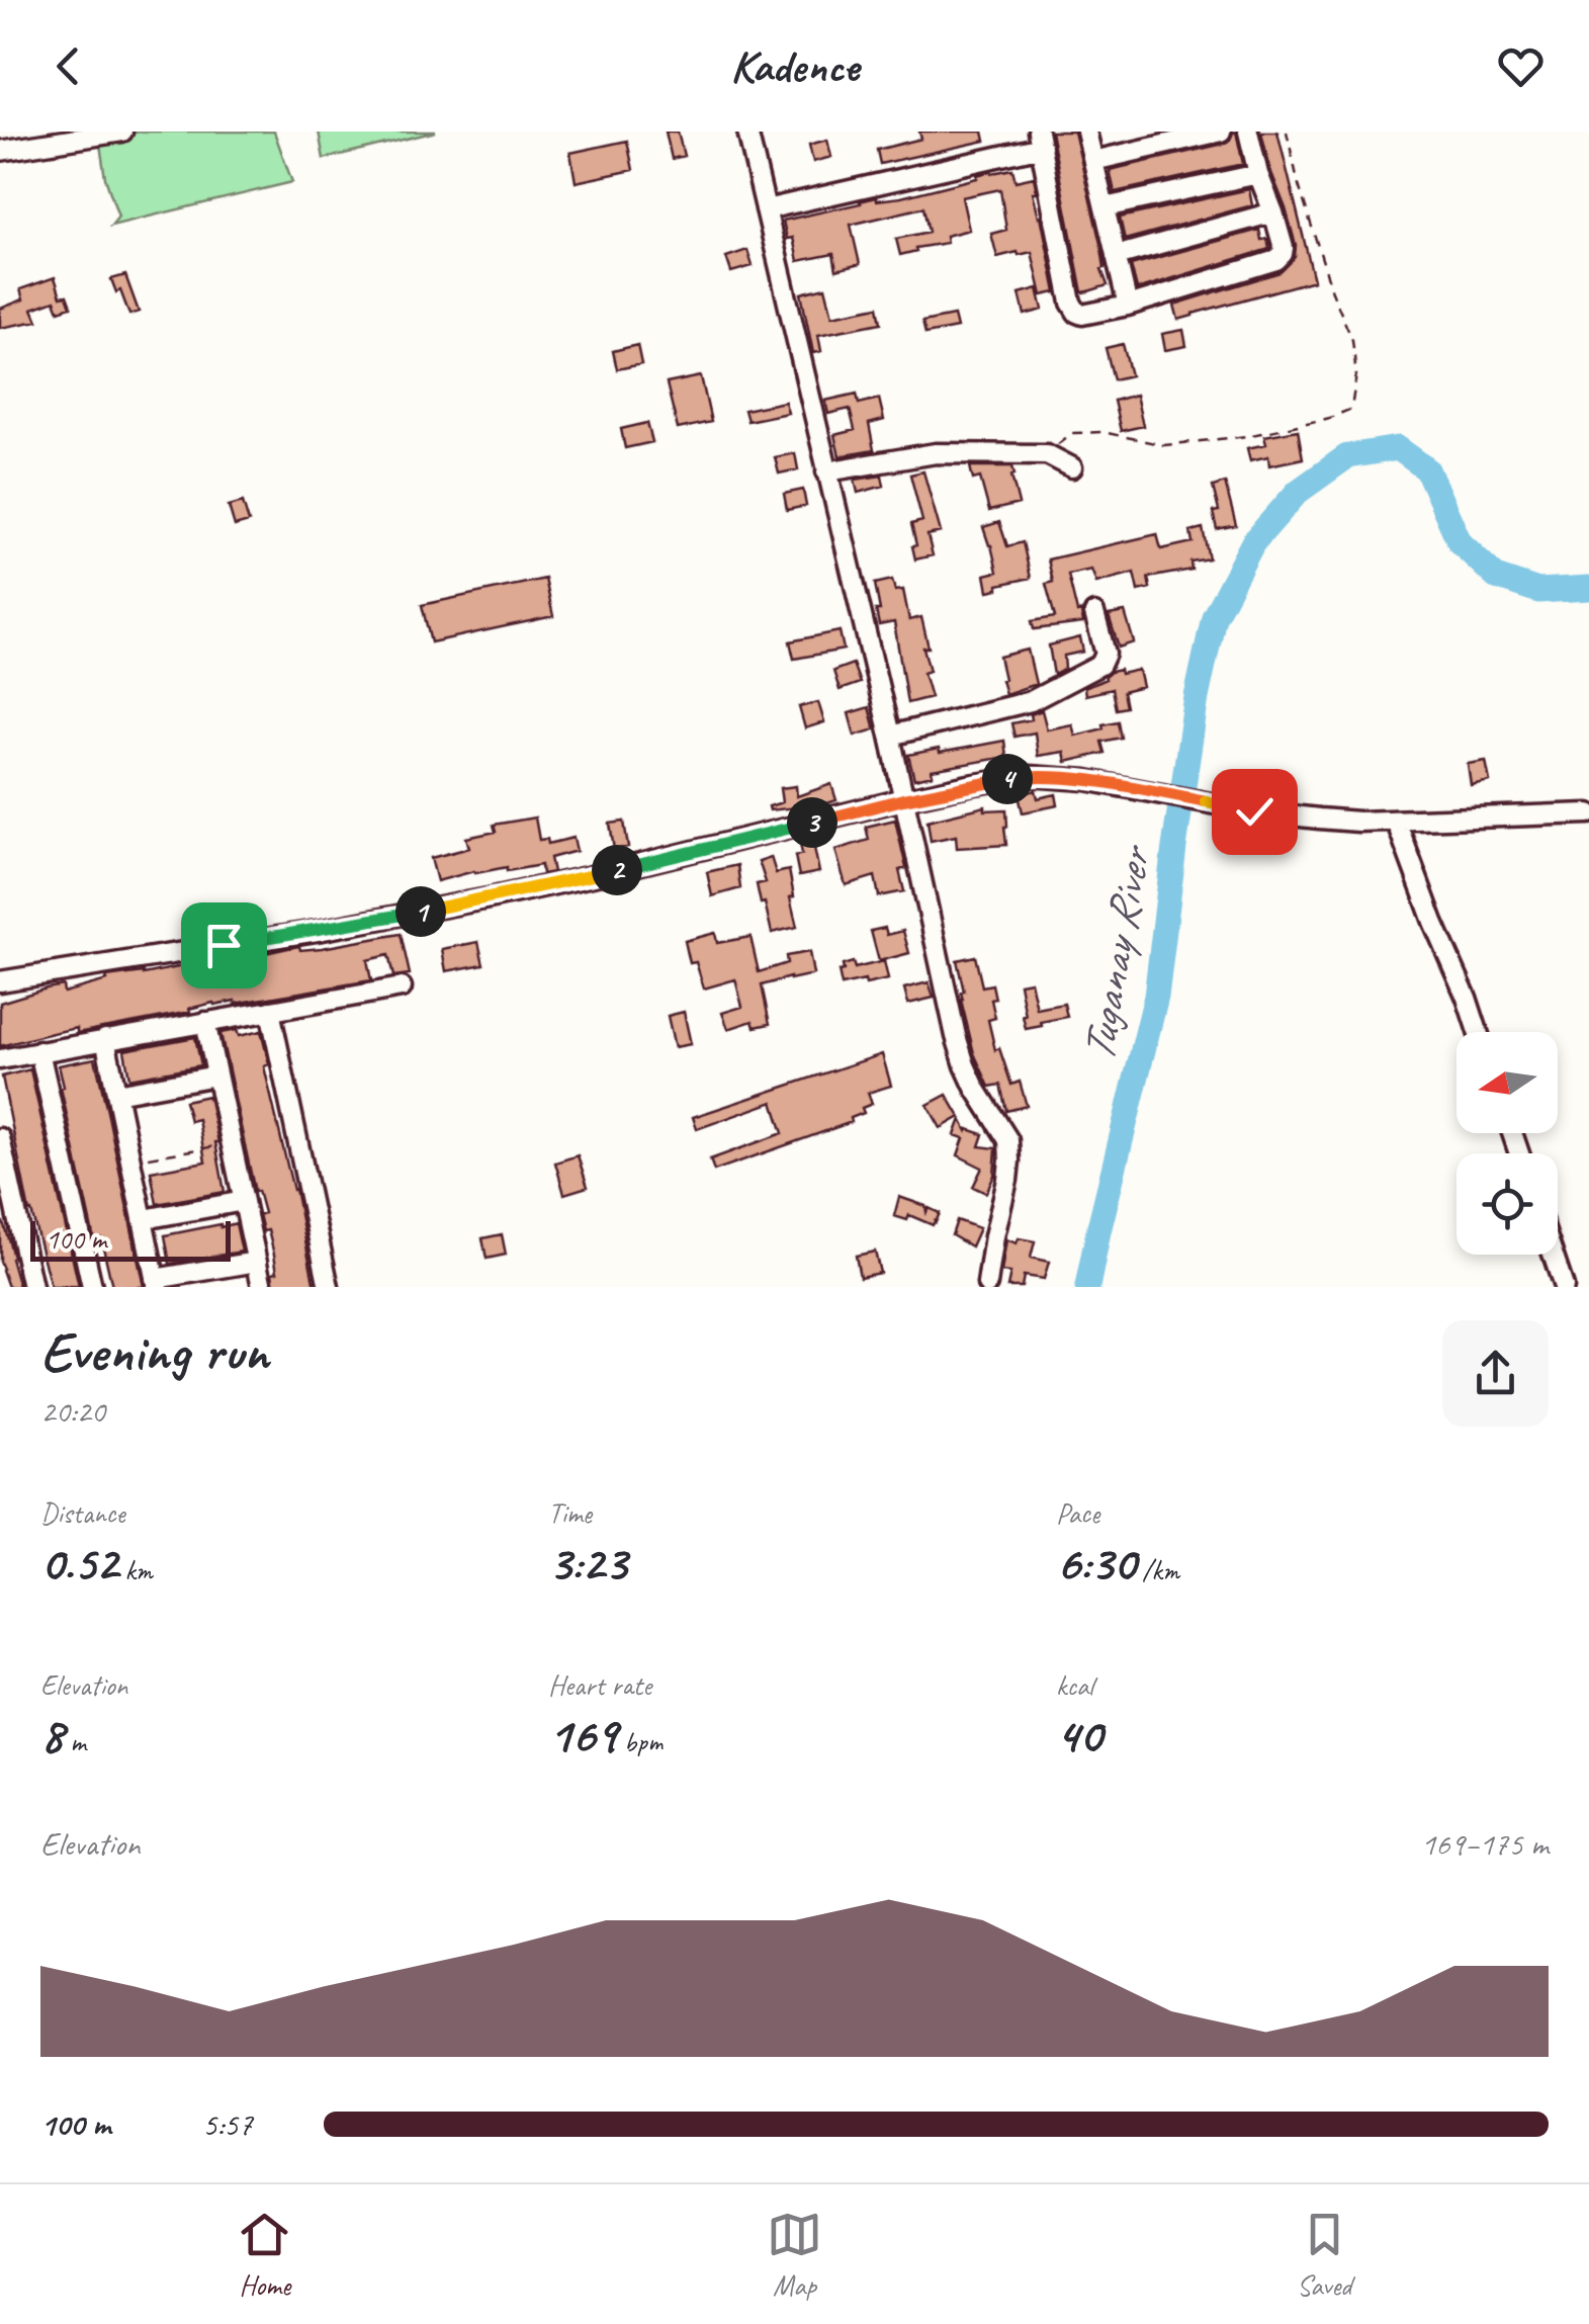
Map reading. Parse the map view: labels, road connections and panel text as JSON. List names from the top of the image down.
{
  "water": ["Tuganay River"],
  "scale_bar": "100 m",
  "north": "left",
  "page": {
    "header": "Kadence",
    "pins": [
      "4",
      "3",
      "2",
      "1"
    ],
    "scale": "100 m",
    "heading": ["Evening run", "20:20"],
    "stats": [
      ["Distance", "0.52 km"],
      ["Time", "3:23"],
      ["Pace", "6:30 /km"],
      ["Elevation", "8 m"],
      ["Heart rate", "169 bpm"],
      ["kcal", "40"]
    ],
    "chart": ["Elevation", "169–175 m"],
    "list": [
      {
        "name": "100 m",
        "note": "5:57"
      }
    ],
    "tabs": ["Home", "Map", "Saved"]
  }
}
